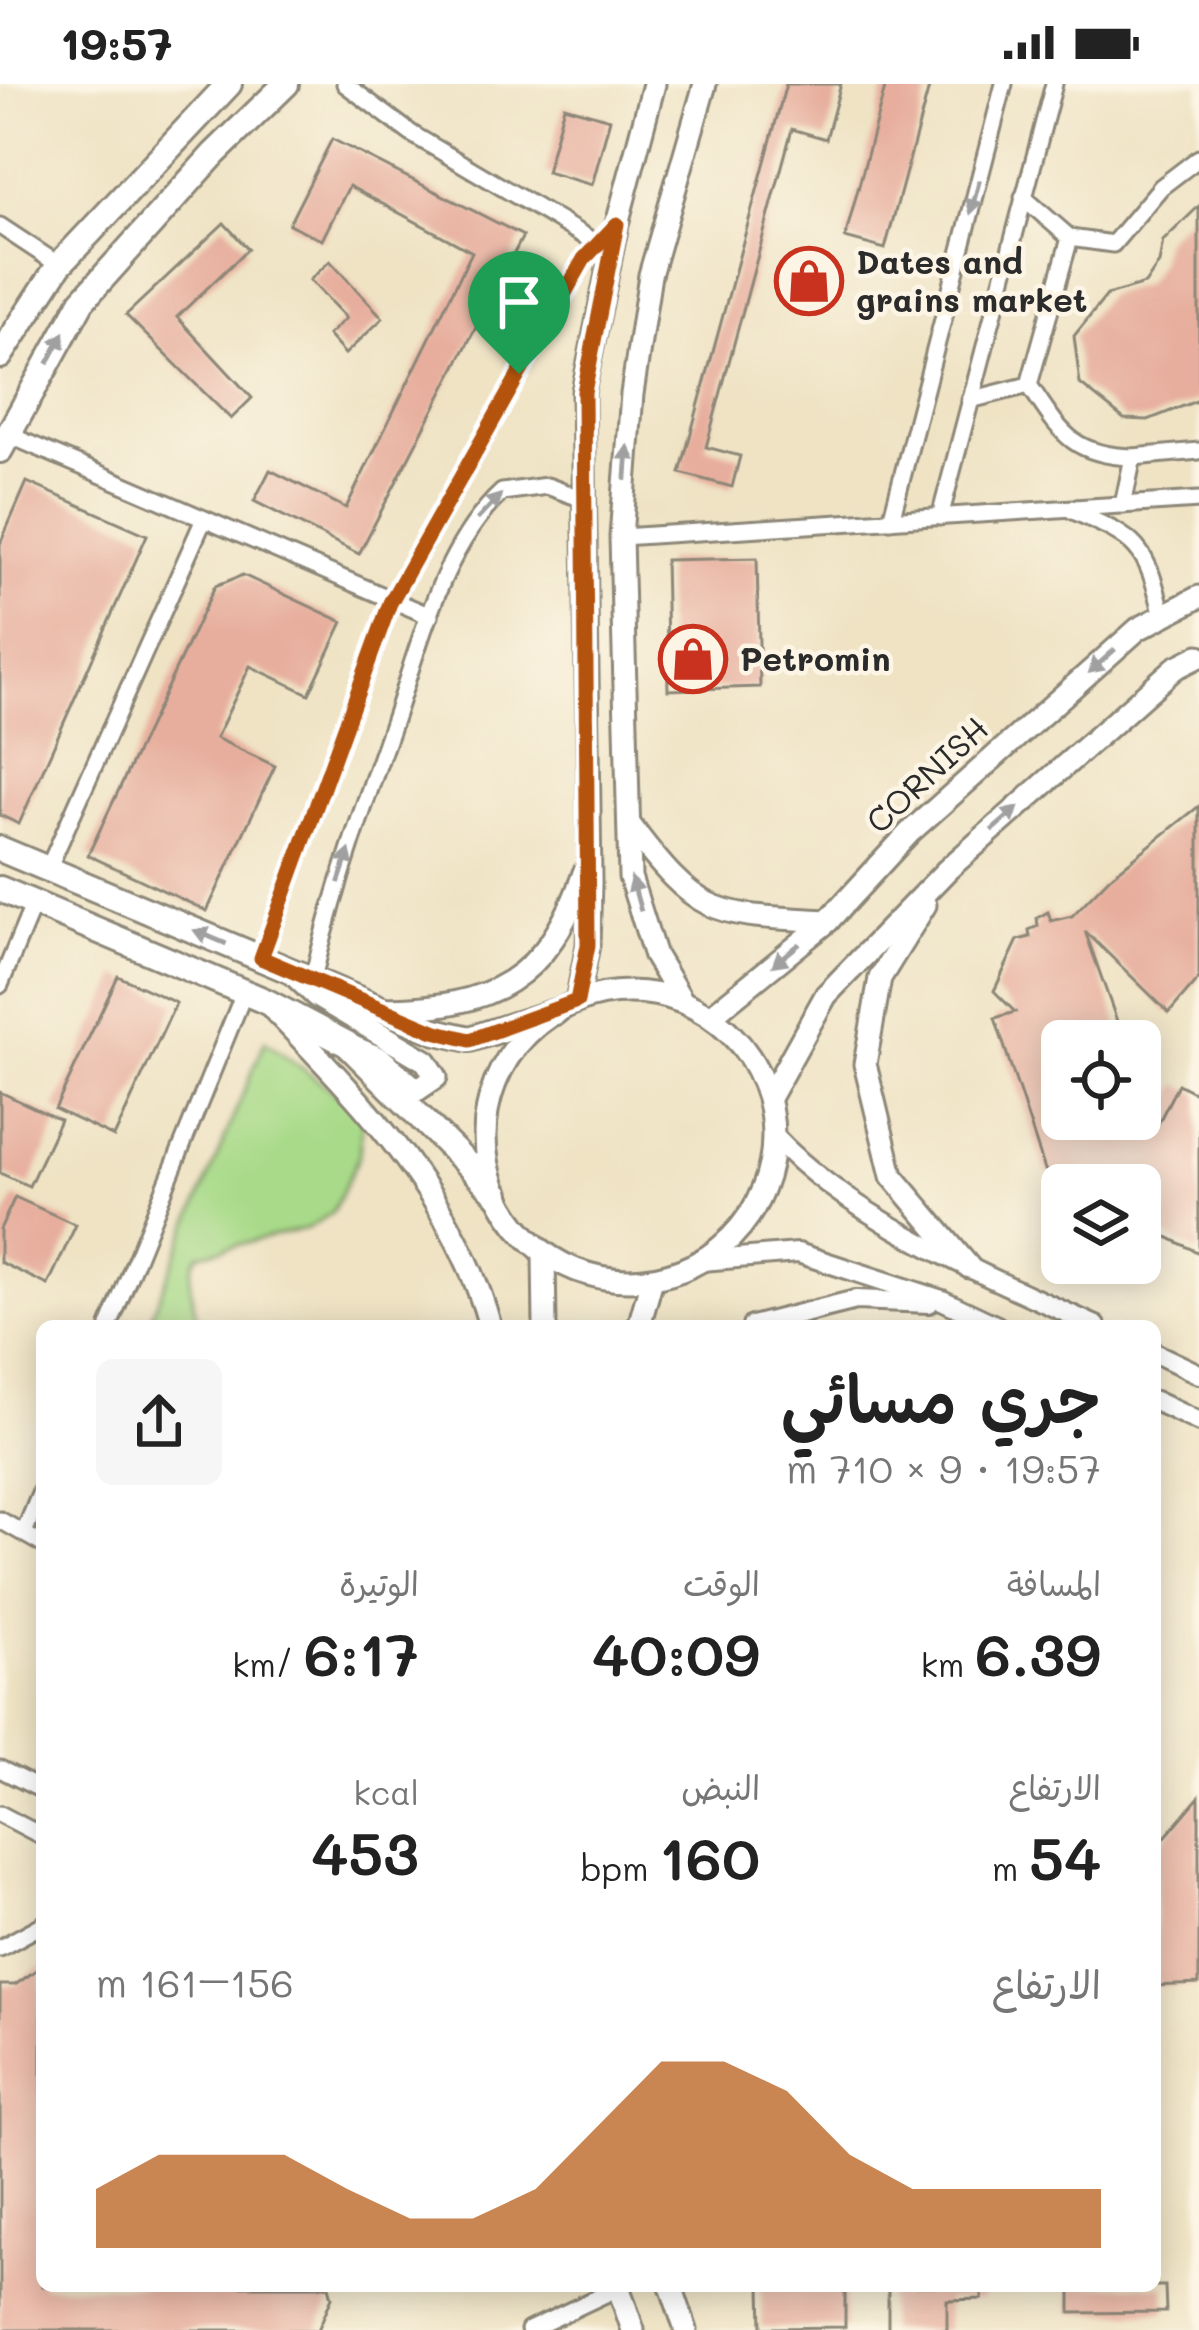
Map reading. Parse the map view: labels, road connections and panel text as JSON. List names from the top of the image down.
{
  "streets": {
    "main road": ["CORNISH"]
  },
  "places": {
    "shop": ["Dates and grains market", "Petromin"]
  },
  "page": {
    "status": "19:57",
    "heading": ["جري مسائي", "19:57 · 9 × 710 m"],
    "stats": [
      ["المسافة", "6.39 km"],
      ["الوقت", "40:09"],
      ["الوتيرة", "6:17 /km"],
      ["الارتفاع", "54 m"],
      ["النبض", "160 bpm"],
      ["kcal", "453"]
    ],
    "chart": ["الارتفاع", "156–161 m"]
  }
}
